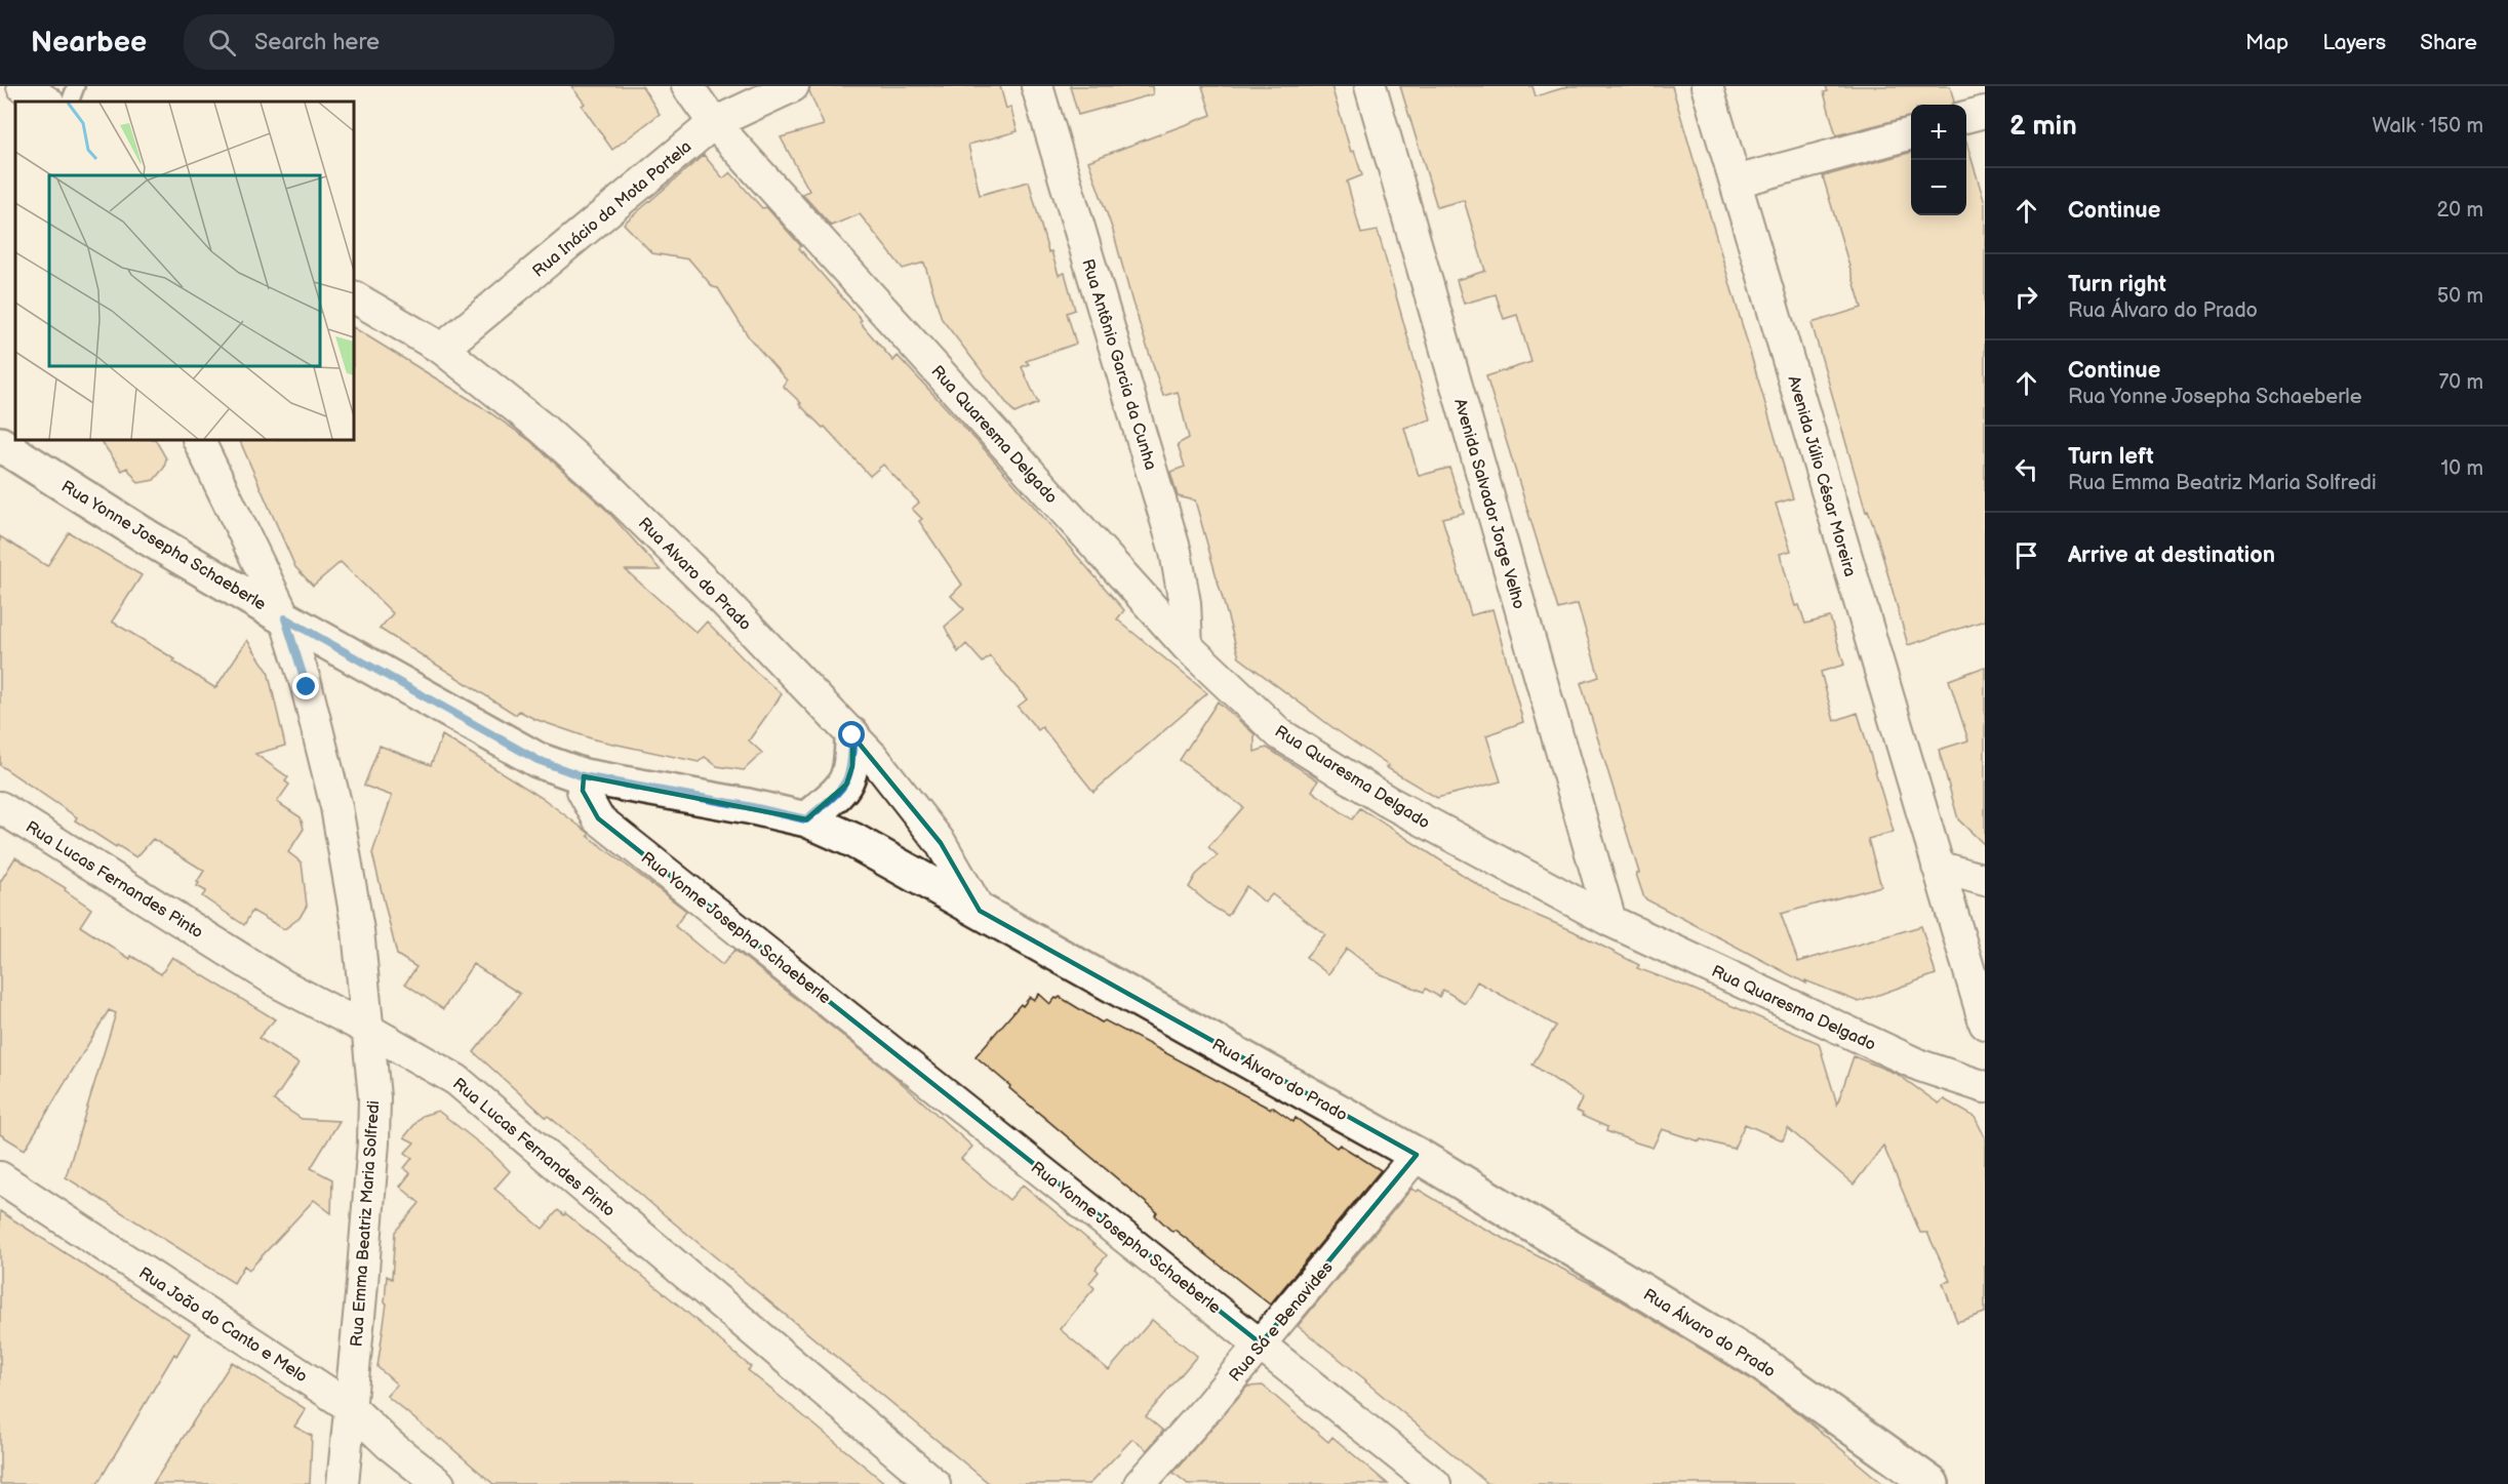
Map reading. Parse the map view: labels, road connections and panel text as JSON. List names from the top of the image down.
{
  "streets": {
    "street": [
      "Rua Inácio da Mota Portela",
      "Rua Antônio Garcia da Cunha",
      "Rua Quaresma Delgado",
      "Avenida Júlio César Moreira",
      "Avenida Salvador Jorge Velho",
      "Rua Yonne Josepha Schaeberle",
      "Rua Alvaro do Prado",
      "Rua Lucas Fernandes Pinto",
      "Rua Álvaro do Prado",
      "Rua Emma Beatriz Maria Solfredi",
      "Rua Sá e Benavides",
      "Rua João do Canto e Melo"
    ]
  },
  "crossings": [
    ["Rua Inácio da Mota Portela", "Rua Quaresma Delgado"],
    ["Rua Inácio da Mota Portela", "Rua Alvaro do Prado"],
    ["Rua Antônio Garcia da Cunha", "Rua Quaresma Delgado"],
    ["Rua Quaresma Delgado", "Avenida Salvador Jorge Velho"],
    ["Rua Yonne Josepha Schaeberle", "Rua Álvaro do Prado"],
    ["Rua Yonne Josepha Schaeberle", "Rua Emma Beatriz Maria Solfredi"],
    ["Rua Yonne Josepha Schaeberle", "Rua Sá e Benavides"],
    ["Rua Alvaro do Prado", "Rua Álvaro do Prado"],
    ["Rua Lucas Fernandes Pinto", "Rua Emma Beatriz Maria Solfredi"],
    ["Rua Álvaro do Prado", "Rua Sá e Benavides"],
    ["Rua Emma Beatriz Maria Solfredi", "Rua João do Canto e Melo"]
  ],
  "page": {
    "header": "Nearbee",
    "search": "Search here",
    "nav": ["Map", "Layers", "Share"],
    "heading": ["2 min", "Walk · 150 m"],
    "map_buttons": ["+", "−"],
    "list": [
      ["Continue", "20 m"],
      ["Turn right", "Rua Álvaro do Prado", "50 m"],
      ["Continue", "Rua Yonne Josepha Schaeberle", "70 m"],
      ["Turn left", "Rua Emma Beatriz Maria Solfredi", "10 m"],
      "Arrive at destination"
    ]
  }
}
